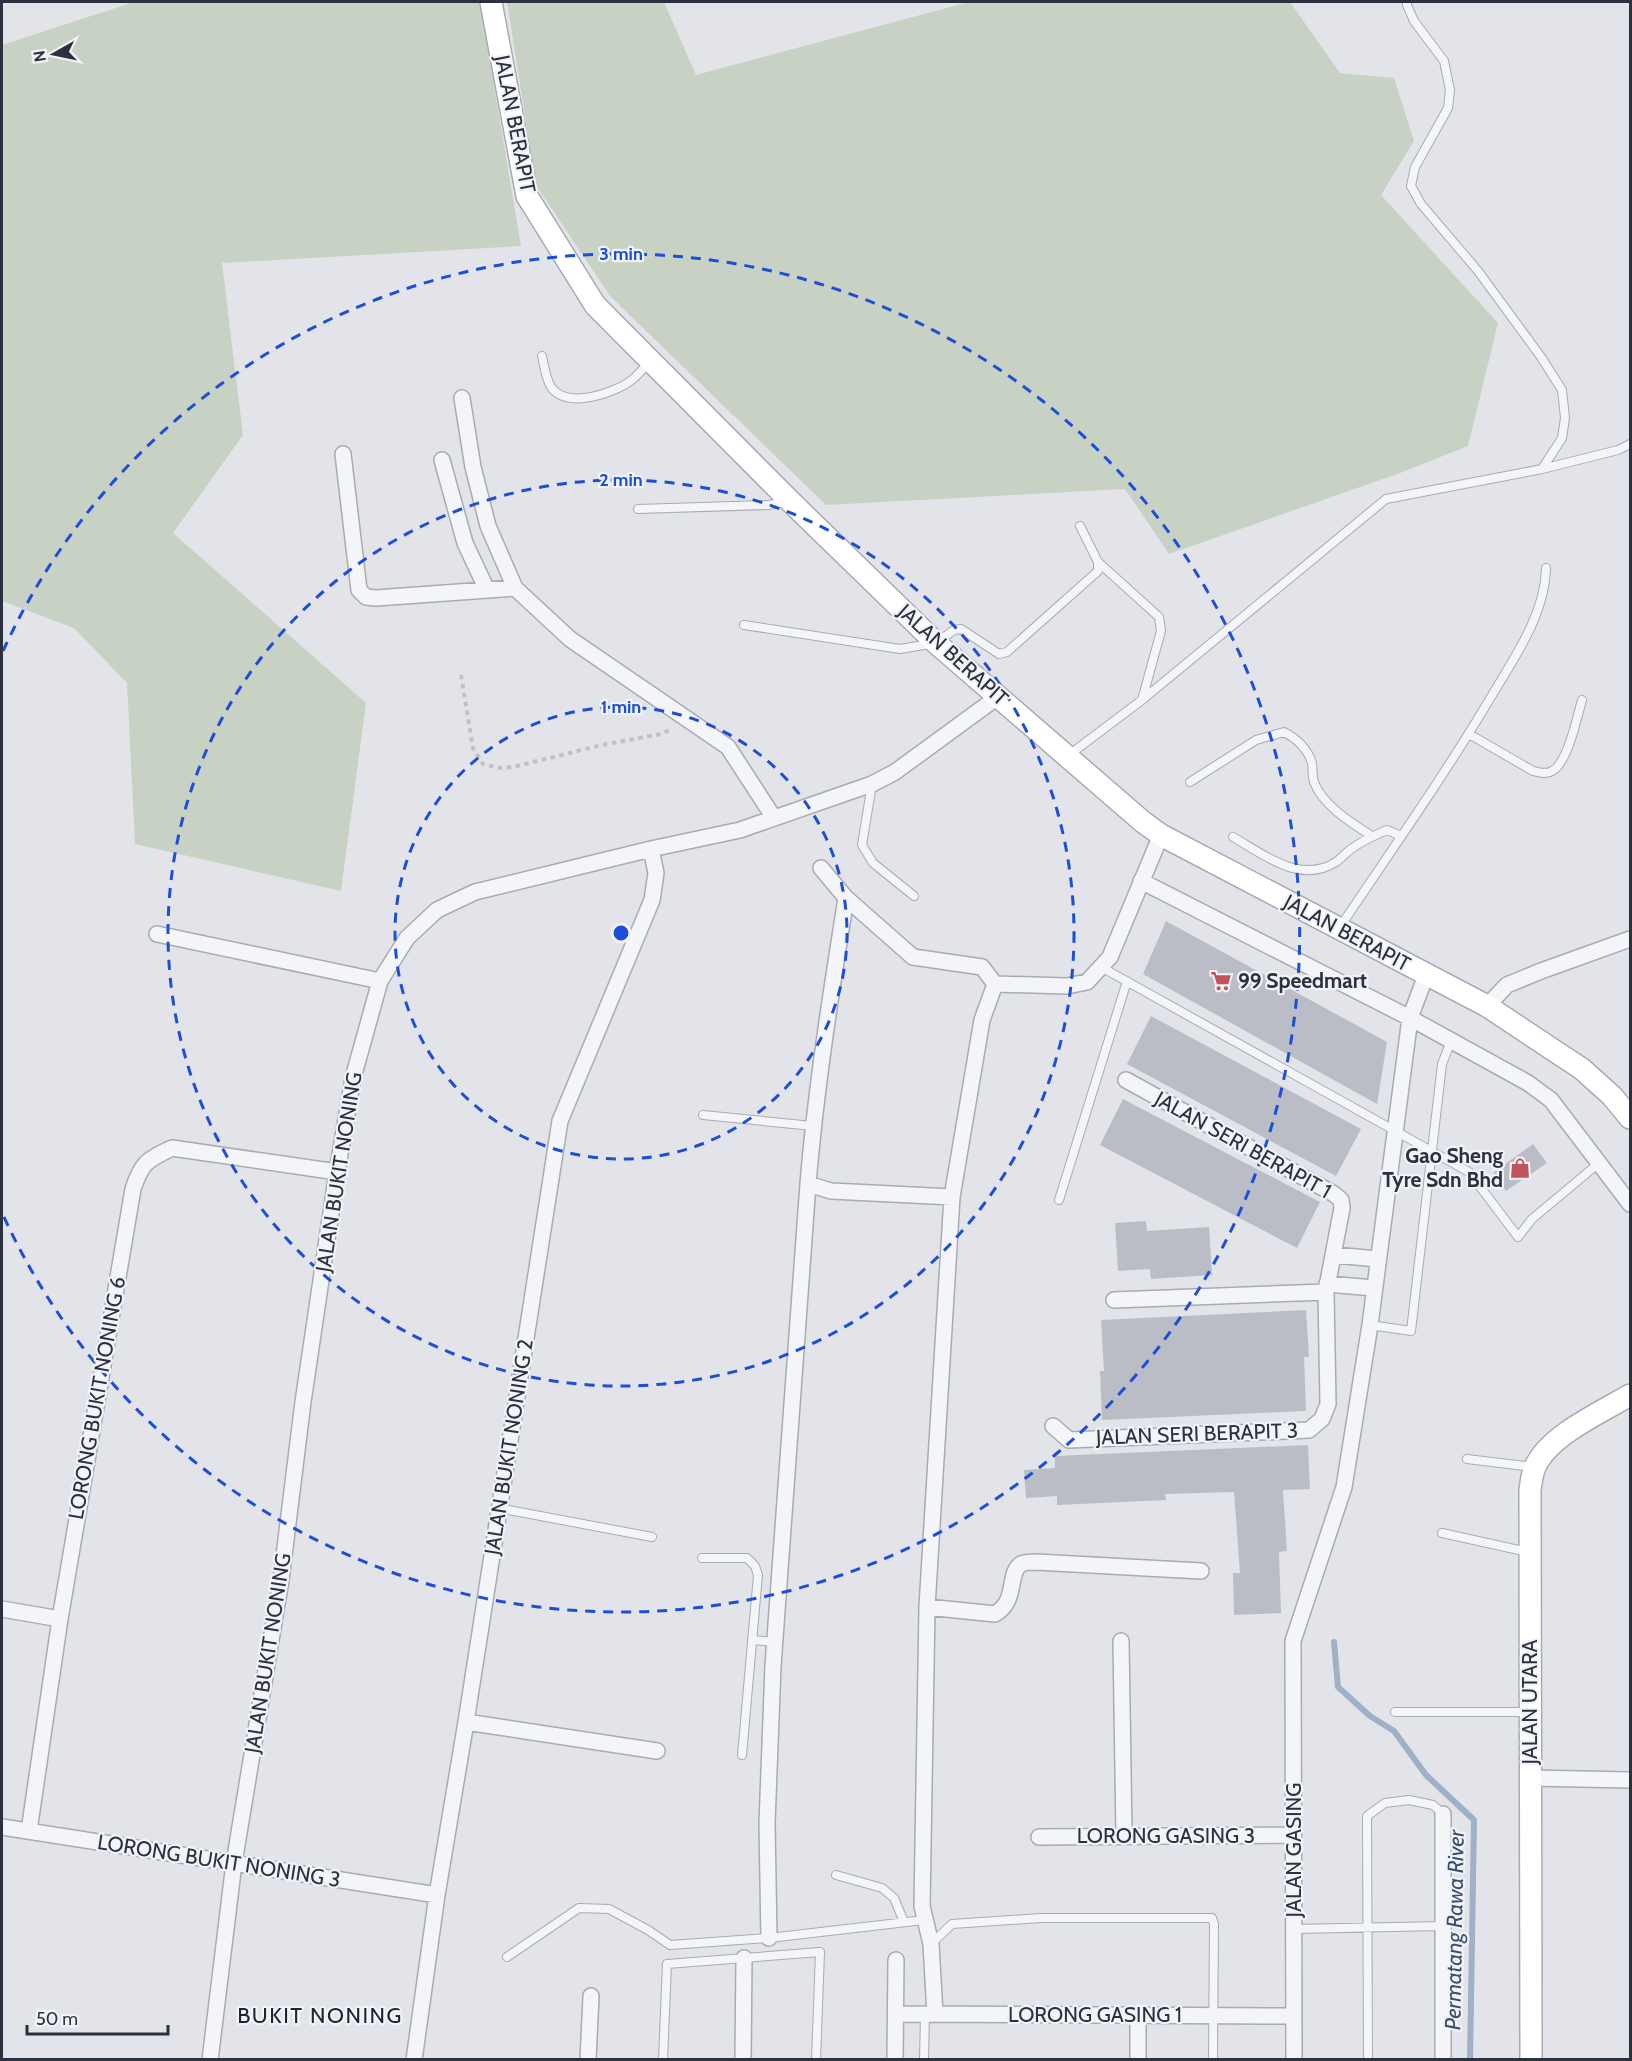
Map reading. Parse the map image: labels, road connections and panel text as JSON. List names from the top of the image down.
{
  "streets": {
    "main road": ["JALAN BERAPIT", "JALAN UTARA"],
    "street": [
      "JALAN SERI BERAPIT 1",
      "JALAN BUKIT NONING",
      "LORONG BUKIT NONING 6",
      "JALAN SERI BERAPIT 3",
      "JALAN BUKIT NONING 2",
      "LORONG GASING 3",
      "JALAN GASING",
      "LORONG BUKIT NONING 3",
      "LORONG GASING 1"
    ]
  },
  "crossings": [
    ["JALAN BERAPIT", "JALAN BUKIT NONING"],
    ["JALAN BERAPIT", "JALAN GASING"],
    ["JALAN SERI BERAPIT 1", "JALAN SERI BERAPIT 3"],
    ["JALAN BUKIT NONING", "LORONG BUKIT NONING 6"],
    ["JALAN BUKIT NONING", "JALAN BUKIT NONING 2"],
    ["JALAN BUKIT NONING", "LORONG BUKIT NONING 3"],
    ["LORONG BUKIT NONING 6", "LORONG BUKIT NONING 3"],
    ["JALAN BUKIT NONING 2", "LORONG BUKIT NONING 3"],
    ["LORONG GASING 3", "JALAN GASING"],
    ["JALAN GASING", "LORONG GASING 1"]
  ],
  "districts": ["BUKIT NONING"],
  "water": ["Permatang Rawa River"],
  "places": {
    "supermarket": ["99 Speedmart"],
    "shop": ["Gao Sheng Tyre Sdn Bhd"]
  },
  "scale_bar": "50 m",
  "north": "left",
  "rings": ["3 min", "2 min", "1 min"]
}
